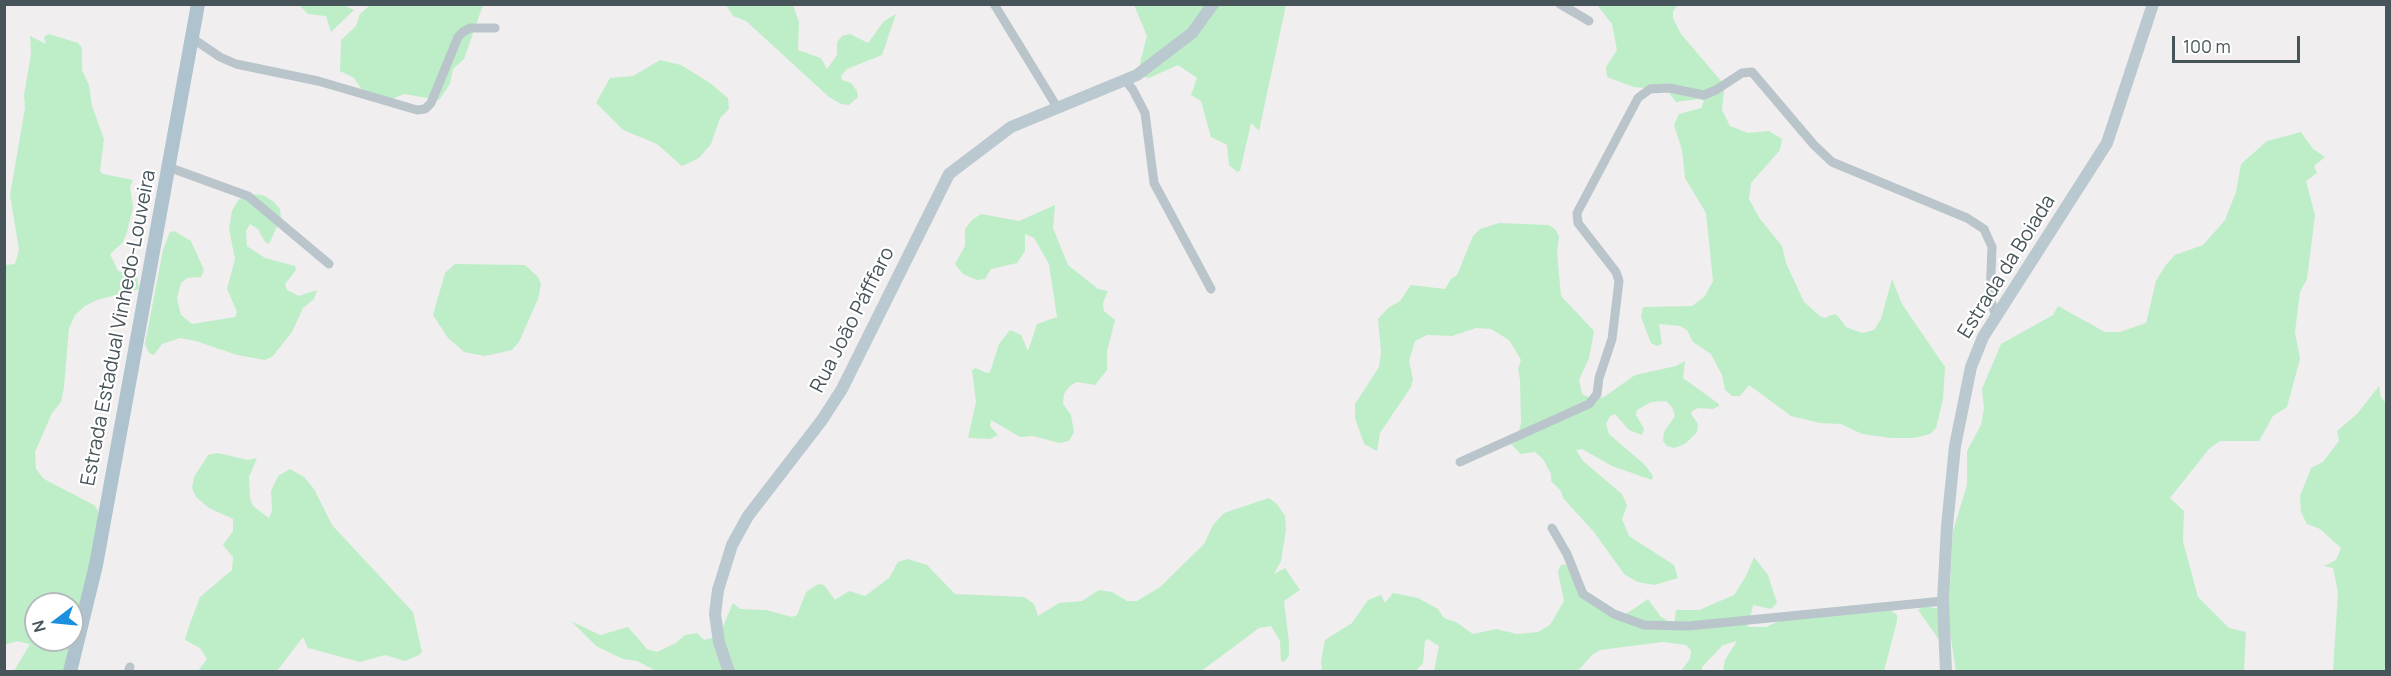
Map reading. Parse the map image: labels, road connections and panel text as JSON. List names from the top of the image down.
{
  "streets": {
    "main road": ["Estrada Estadual Vinhedo-Louveira"],
    "street": ["Estrada da Boiada", "Rua João Páfffaro"]
  },
  "scale_bar": "100 m",
  "north": "left"
}
